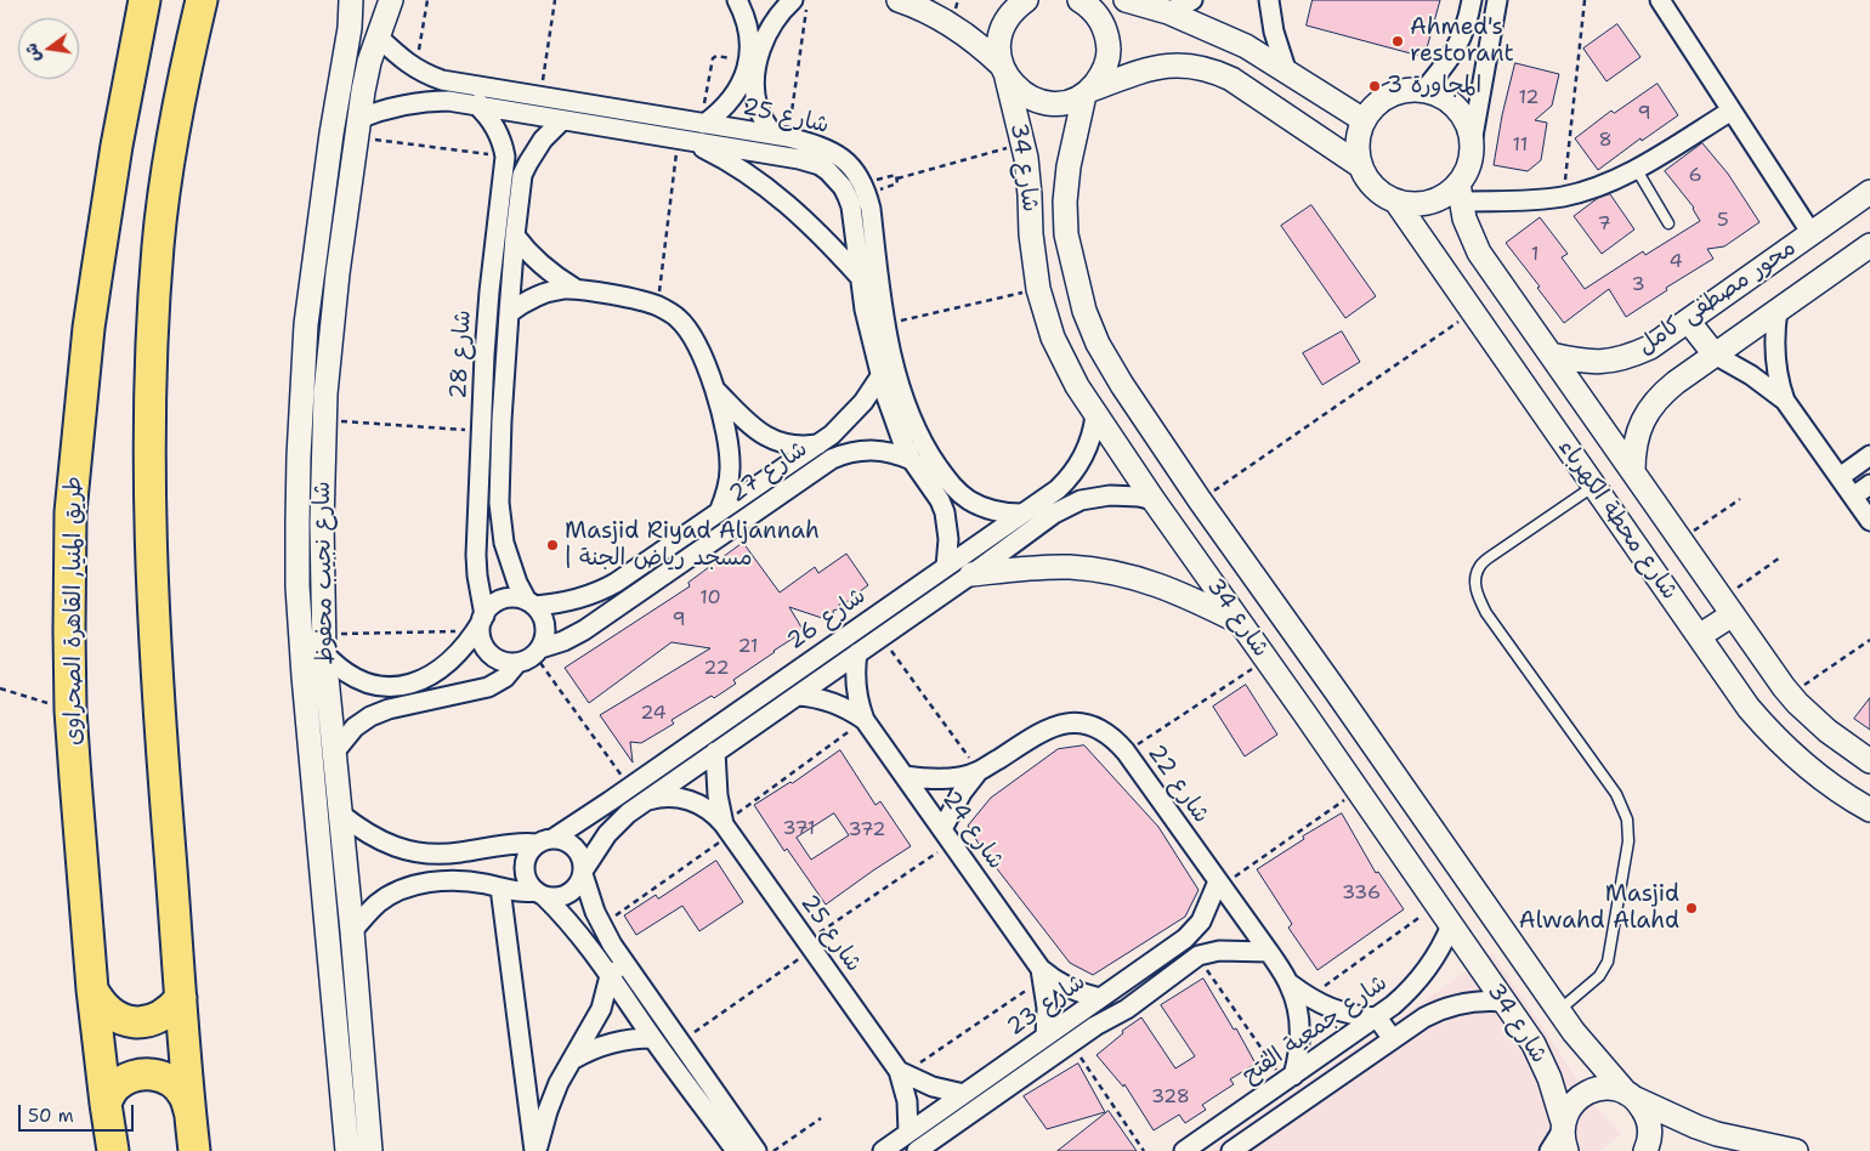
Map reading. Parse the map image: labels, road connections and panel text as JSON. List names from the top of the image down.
{
  "streets": {
    "highway": ["طريق المنيا, القاهرة الصحراوى"],
    "street": [
      "شارع 25",
      "شارع 34",
      "محور مصطفى كامل",
      "شارع 28",
      "شارع 27",
      "شارع محطة الكهرباء",
      "شارع نجيب محفوظ",
      "شارع 26",
      "شارع 22",
      "شارع 24",
      "شارع 23",
      "شارع جمعية الفتح"
    ]
  },
  "crossings": [
    ["شارع 25", "شارع 28"],
    ["شارع 25", "شارع 27"],
    ["شارع 25", "شارع نجيب محفوظ"],
    ["شارع 25", "شارع 26"],
    ["شارع 25", "شارع 23"],
    ["شارع 34", "شارع 26"],
    ["شارع 34", "شارع جمعية الفتح"],
    ["محور مصطفى كامل", "شارع محطة الكهرباء"],
    ["شارع 28", "شارع 27"],
    ["شارع 27", "شارع نجيب محفوظ"],
    ["شارع 26", "شارع 24"],
    ["شارع 22", "شارع 24"],
    ["شارع 22", "شارع 23"],
    ["شارع 22", "شارع جمعية الفتح"],
    ["شارع 24", "شارع 23"]
  ],
  "places": [
    "Ahmed's restorant",
    "المجاورة 3",
    "Masjid Riyad Aljannah | مسجد رياض الجنة",
    "Masjid Alwahd Alahd"
  ],
  "house_numbers": [
    "12",
    "9",
    "8",
    "11",
    "6",
    "5",
    "7",
    "1",
    "4",
    "3",
    "10",
    "9",
    "21",
    "22",
    "24",
    "371",
    "372",
    "336",
    "328"
  ],
  "scale_bar": "50 m",
  "north": "left"
}
